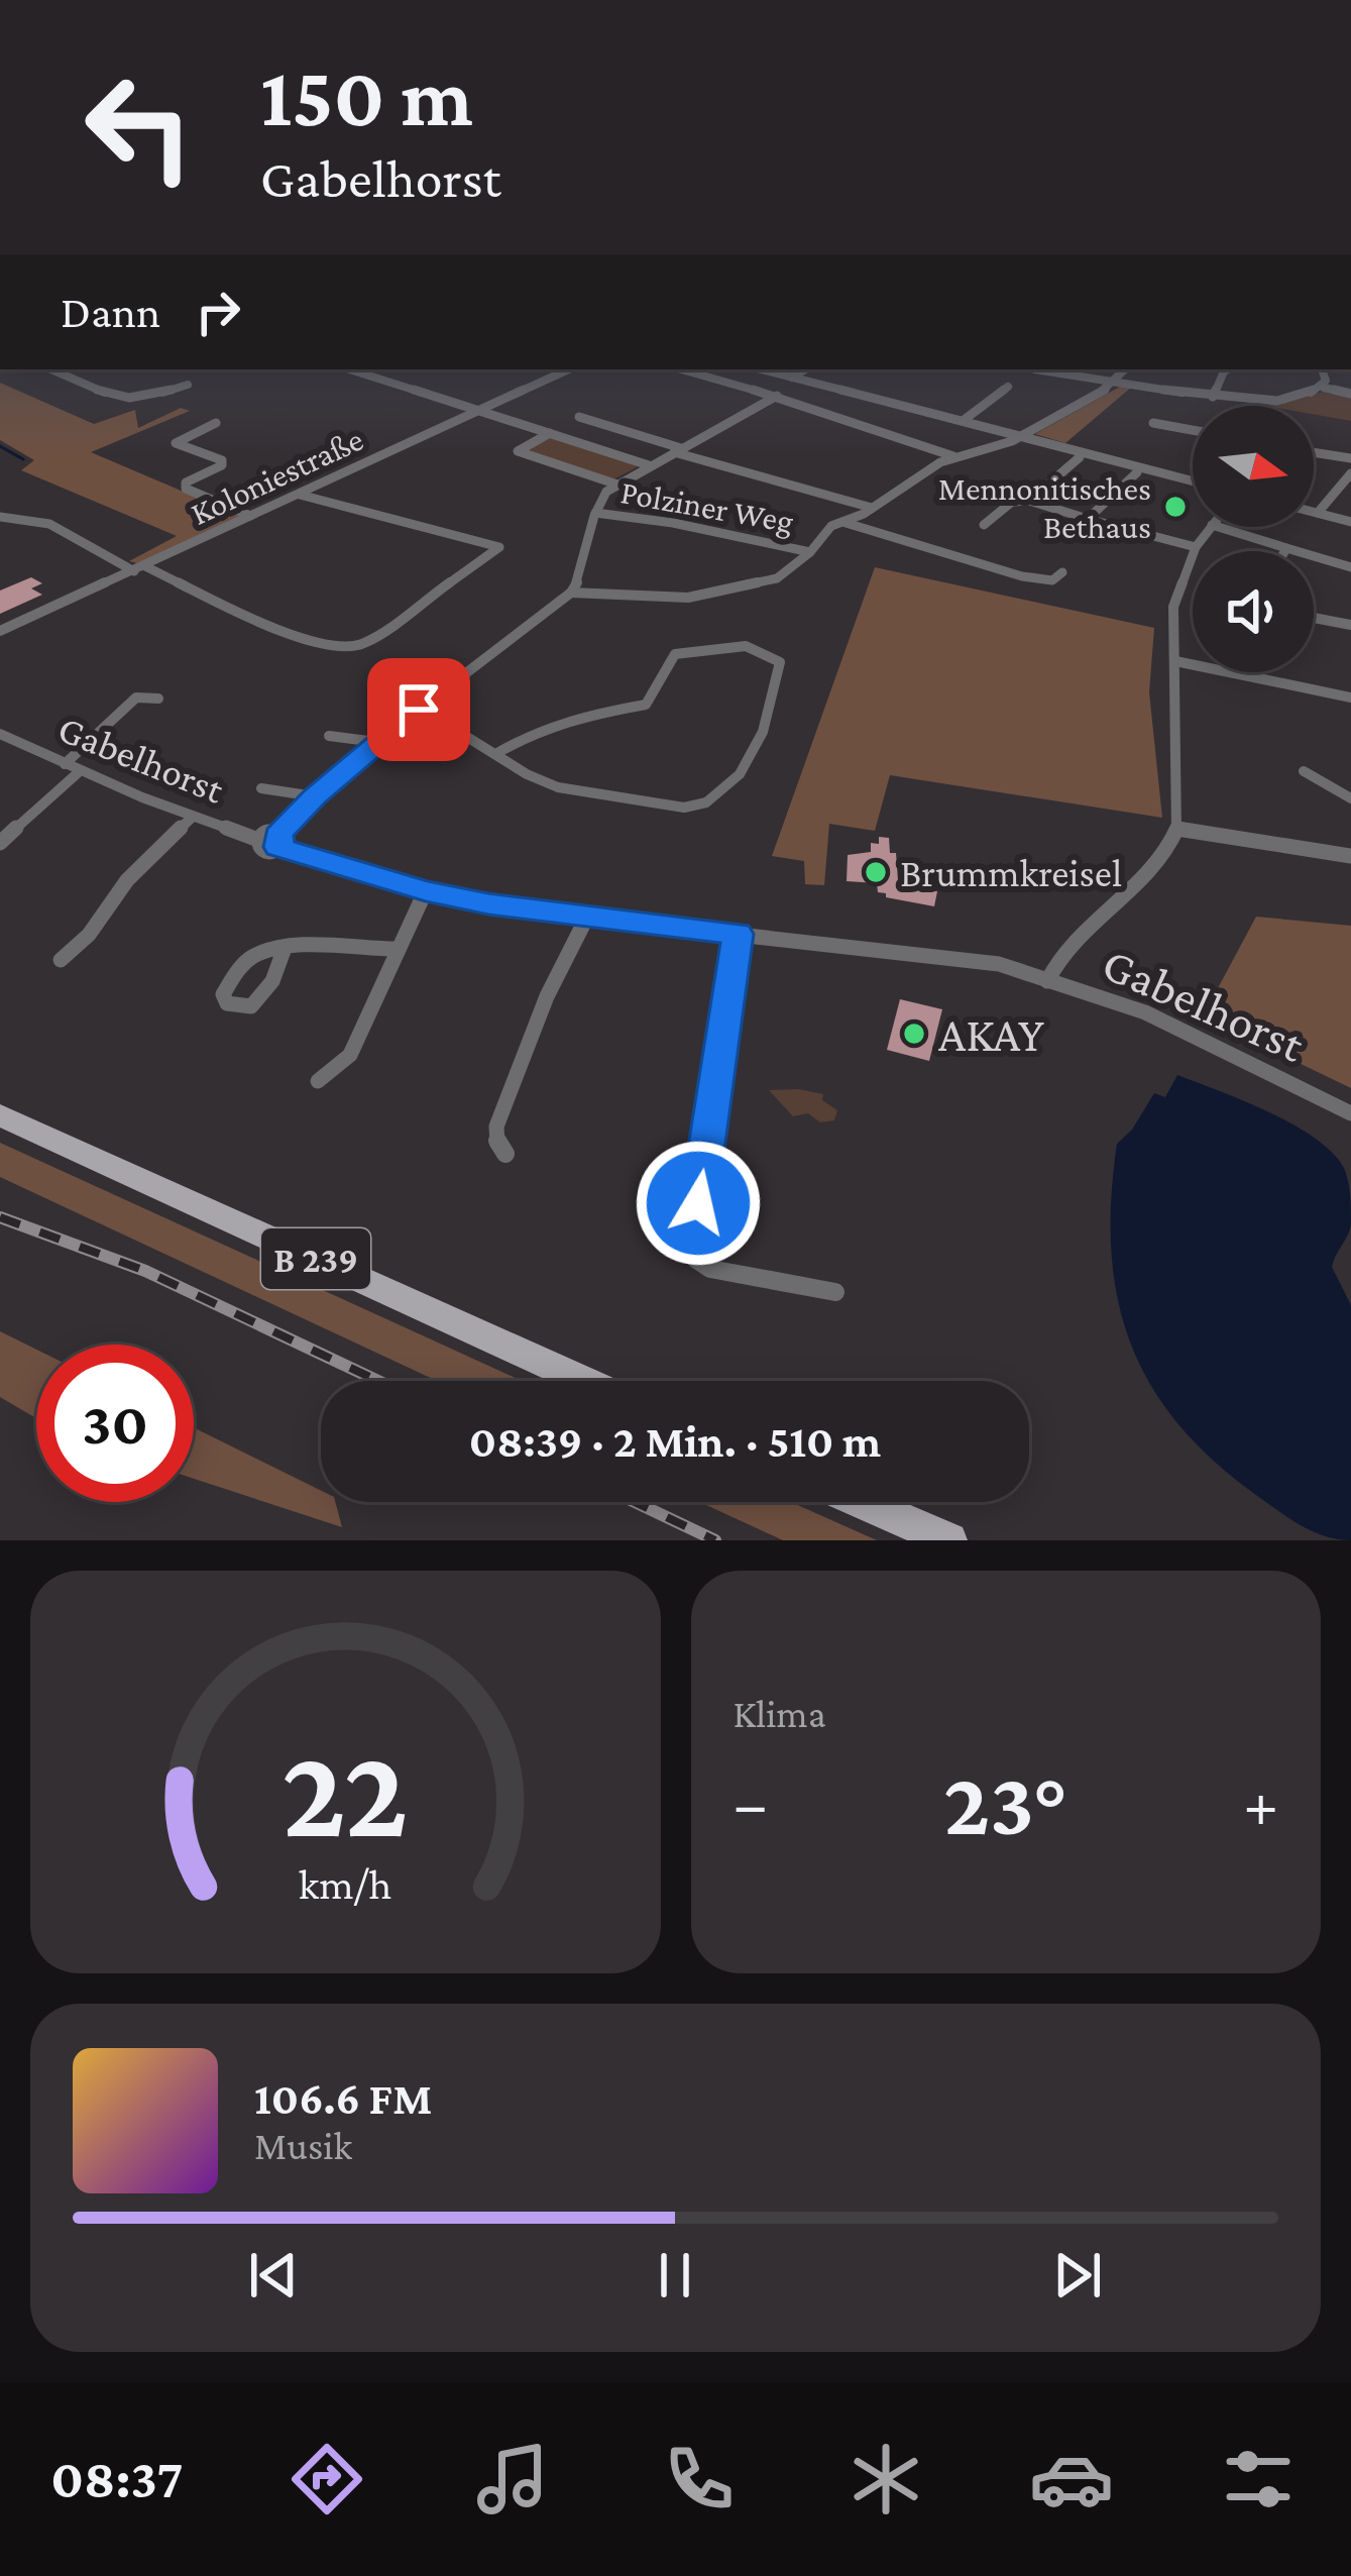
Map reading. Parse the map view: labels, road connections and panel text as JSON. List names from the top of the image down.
{
  "streets": {
    "main road": ["B 239"],
    "street": ["Koloniestraße", "Polziner Weg", "Gabelhorst"]
  },
  "places": ["Mennonitisches Bethaus", "Brummkreisel", "AKAY"],
  "north": "right",
  "page": {
    "turn": ["150 m", "Gabelhorst"],
    "then": "Dann",
    "limit": "30",
    "trip": "08:39 · 2 Min. · 510 m",
    "tile": "Klima",
    "heat": ["−", "23°", "+"],
    "song": ["106.6 FM", "Musik"],
    "tabs": "08:37",
    "gauge": ["22", "km/h"]
  }
}
